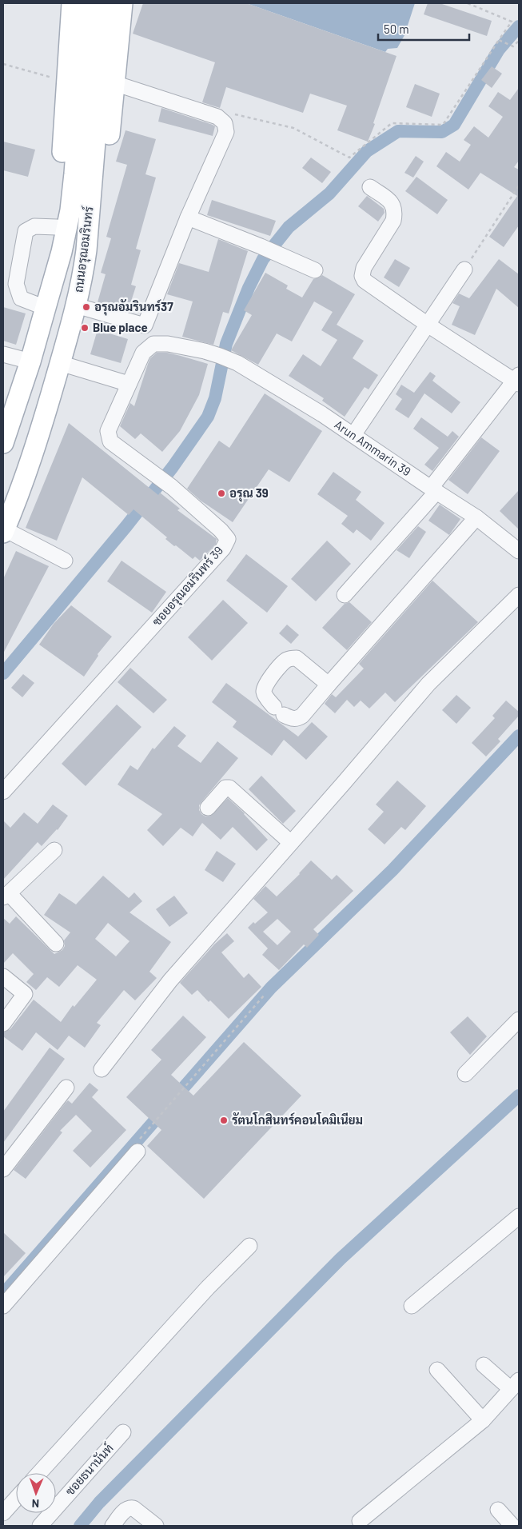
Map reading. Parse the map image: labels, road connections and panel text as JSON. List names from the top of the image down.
{
  "streets": {
    "main road": ["ถนนอรุณอมรินทร์"],
    "street": ["Arun Ammarin 39", "ซอยอรุณอมรินทร์ 39", "ซอยธนานันท์"]
  },
  "crossings": [
    ["Arun Ammarin 39", "ซอยอรุณอมรินทร์ 39"]
  ],
  "places": [
    "อรุณอัมรินทร์37",
    "Blue place",
    "อรุณ 39",
    "รัตนโกสินทร์คอนโดมิเนียม"
  ],
  "scale_bar": "50 m",
  "north": "bottom"
}
